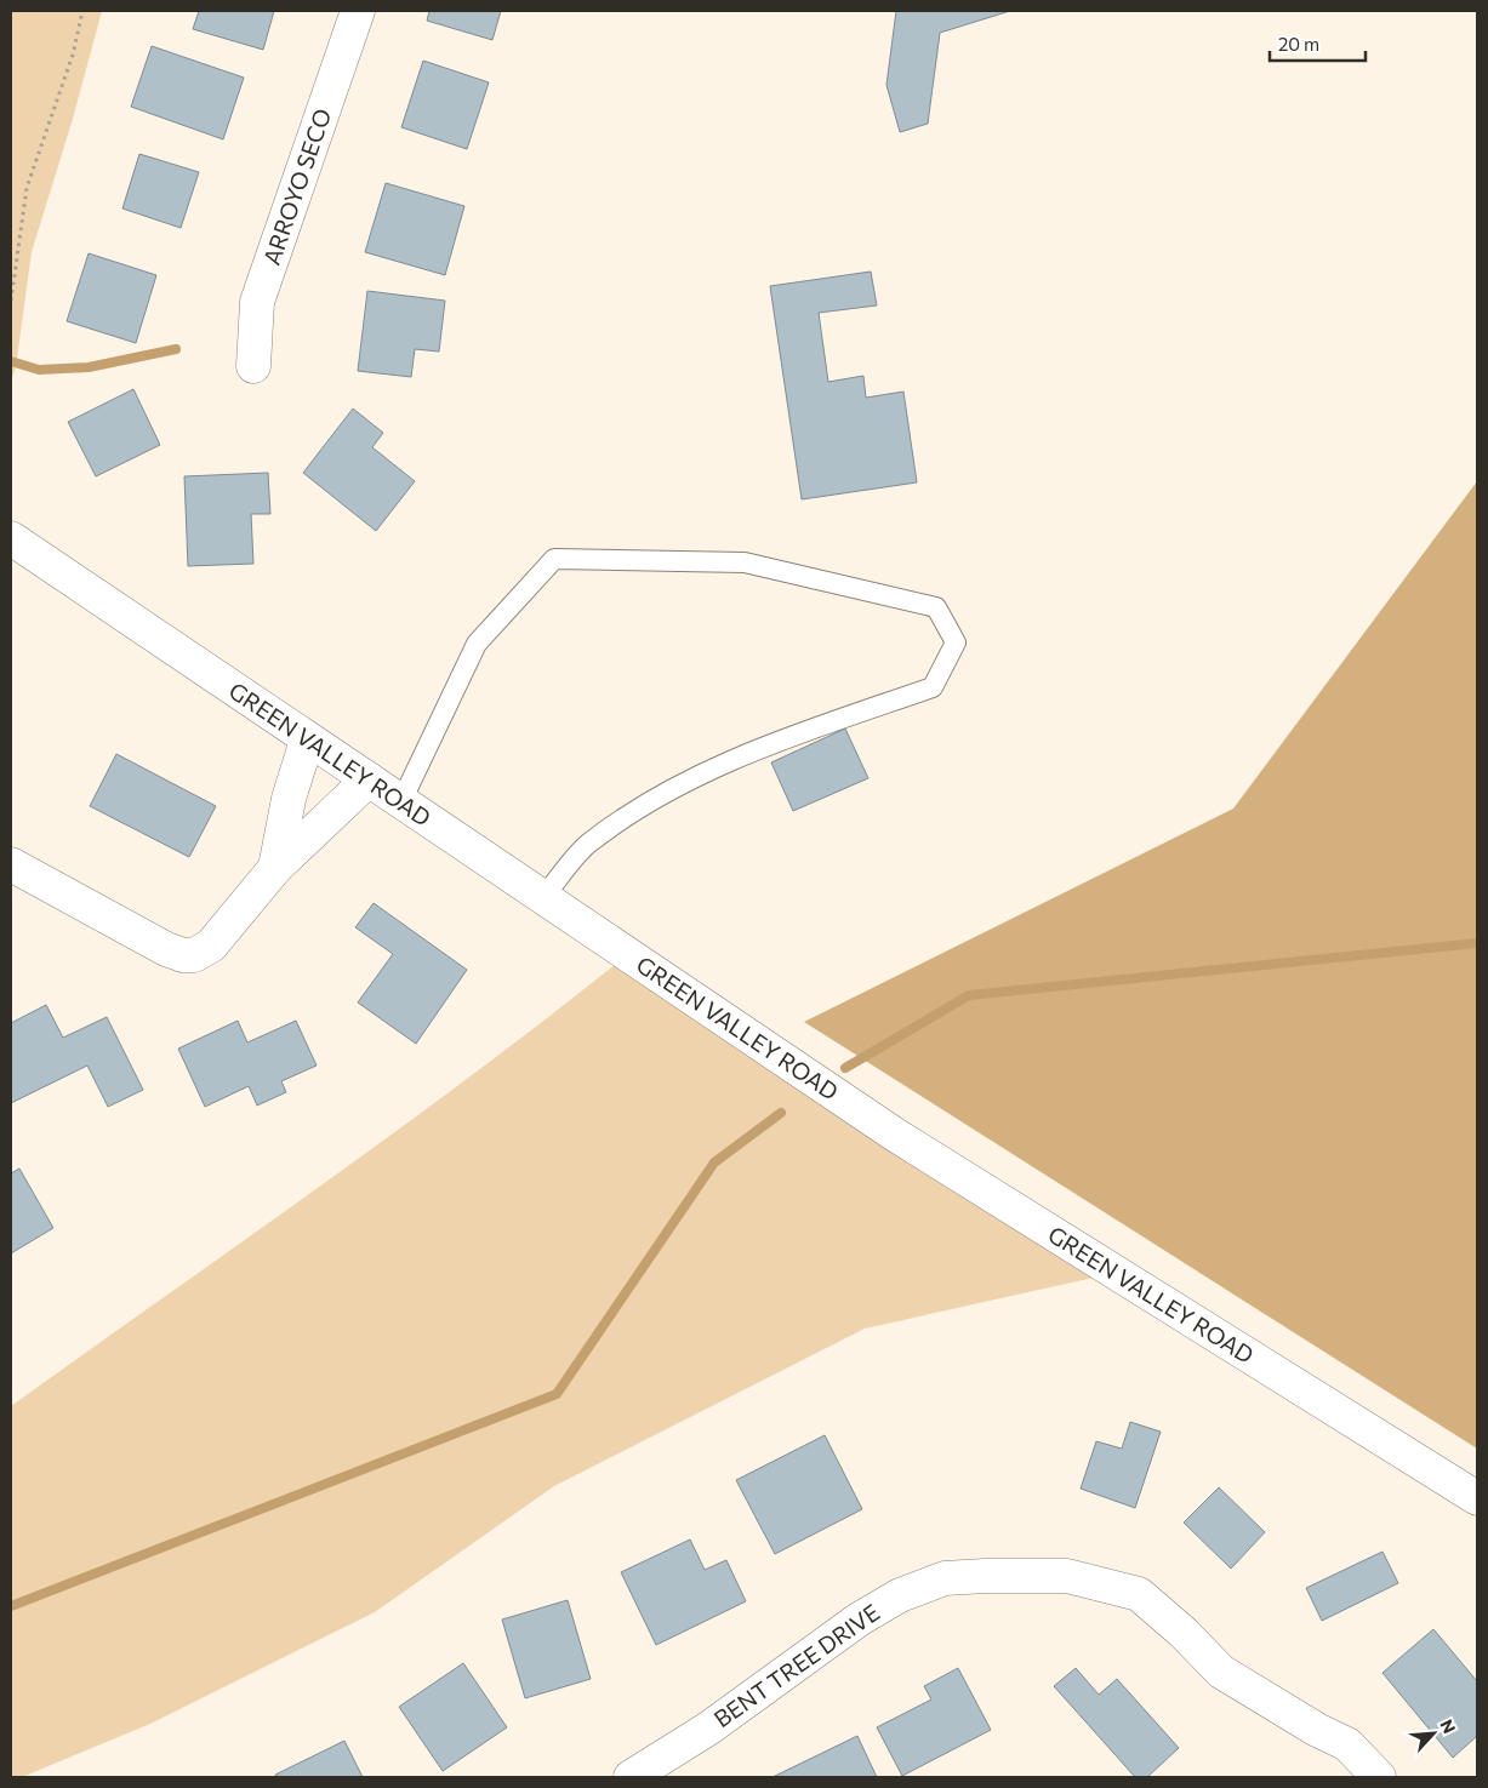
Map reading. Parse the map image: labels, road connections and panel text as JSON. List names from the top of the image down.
{
  "streets": {
    "street": ["ARROYO SECO", "GREEN VALLEY ROAD", "BENT TREE DRIVE"]
  },
  "scale_bar": "20 m",
  "north": "top right"
}
